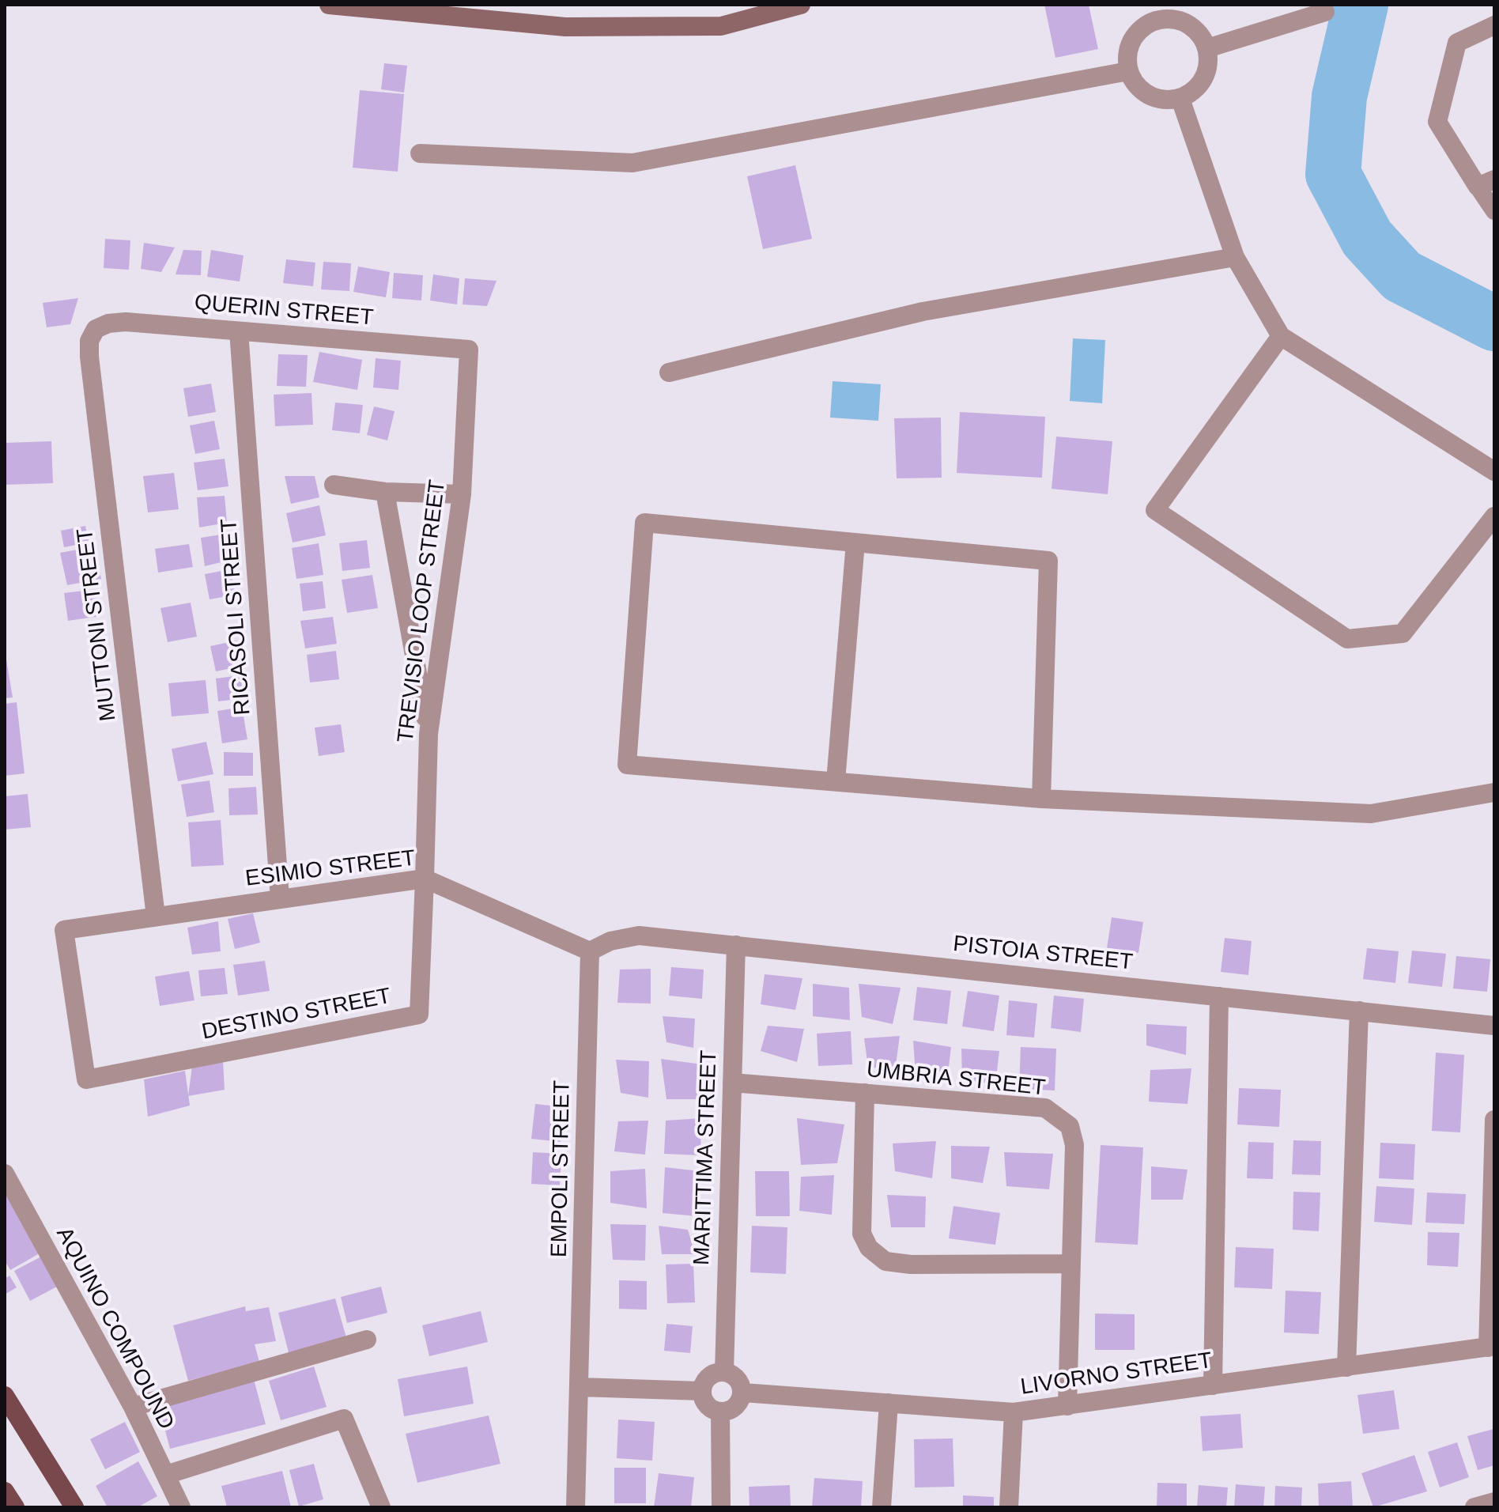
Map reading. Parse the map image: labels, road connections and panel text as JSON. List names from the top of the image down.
{
  "streets": {
    "street": [
      "QUERIN STREET",
      "TREVISIO LOOP STREET",
      "RICASOLI STREET",
      "MUTTONI STREET",
      "ESIMIO STREET",
      "PISTOIA STREET",
      "DESTINO STREET",
      "UMBRIA STREET",
      "MARITTIMA STREET",
      "EMPOLI STREET",
      "AQUINO COMPOUND",
      "LIVORNO STREET"
    ]
  },
  "crossings": [
    ["QUERIN STREET", "TREVISIO LOOP STREET"],
    ["QUERIN STREET", "RICASOLI STREET"],
    ["QUERIN STREET", "MUTTONI STREET"],
    ["TREVISIO LOOP STREET", "ESIMIO STREET"],
    ["TREVISIO LOOP STREET", "DESTINO STREET"],
    ["RICASOLI STREET", "ESIMIO STREET"],
    ["MUTTONI STREET", "ESIMIO STREET"],
    ["ESIMIO STREET", "PISTOIA STREET"],
    ["ESIMIO STREET", "DESTINO STREET"],
    ["ESIMIO STREET", "EMPOLI STREET"],
    ["PISTOIA STREET", "MARITTIMA STREET"],
    ["PISTOIA STREET", "EMPOLI STREET"],
    ["UMBRIA STREET", "MARITTIMA STREET"],
    ["MARITTIMA STREET", "LIVORNO STREET"]
  ]
}
